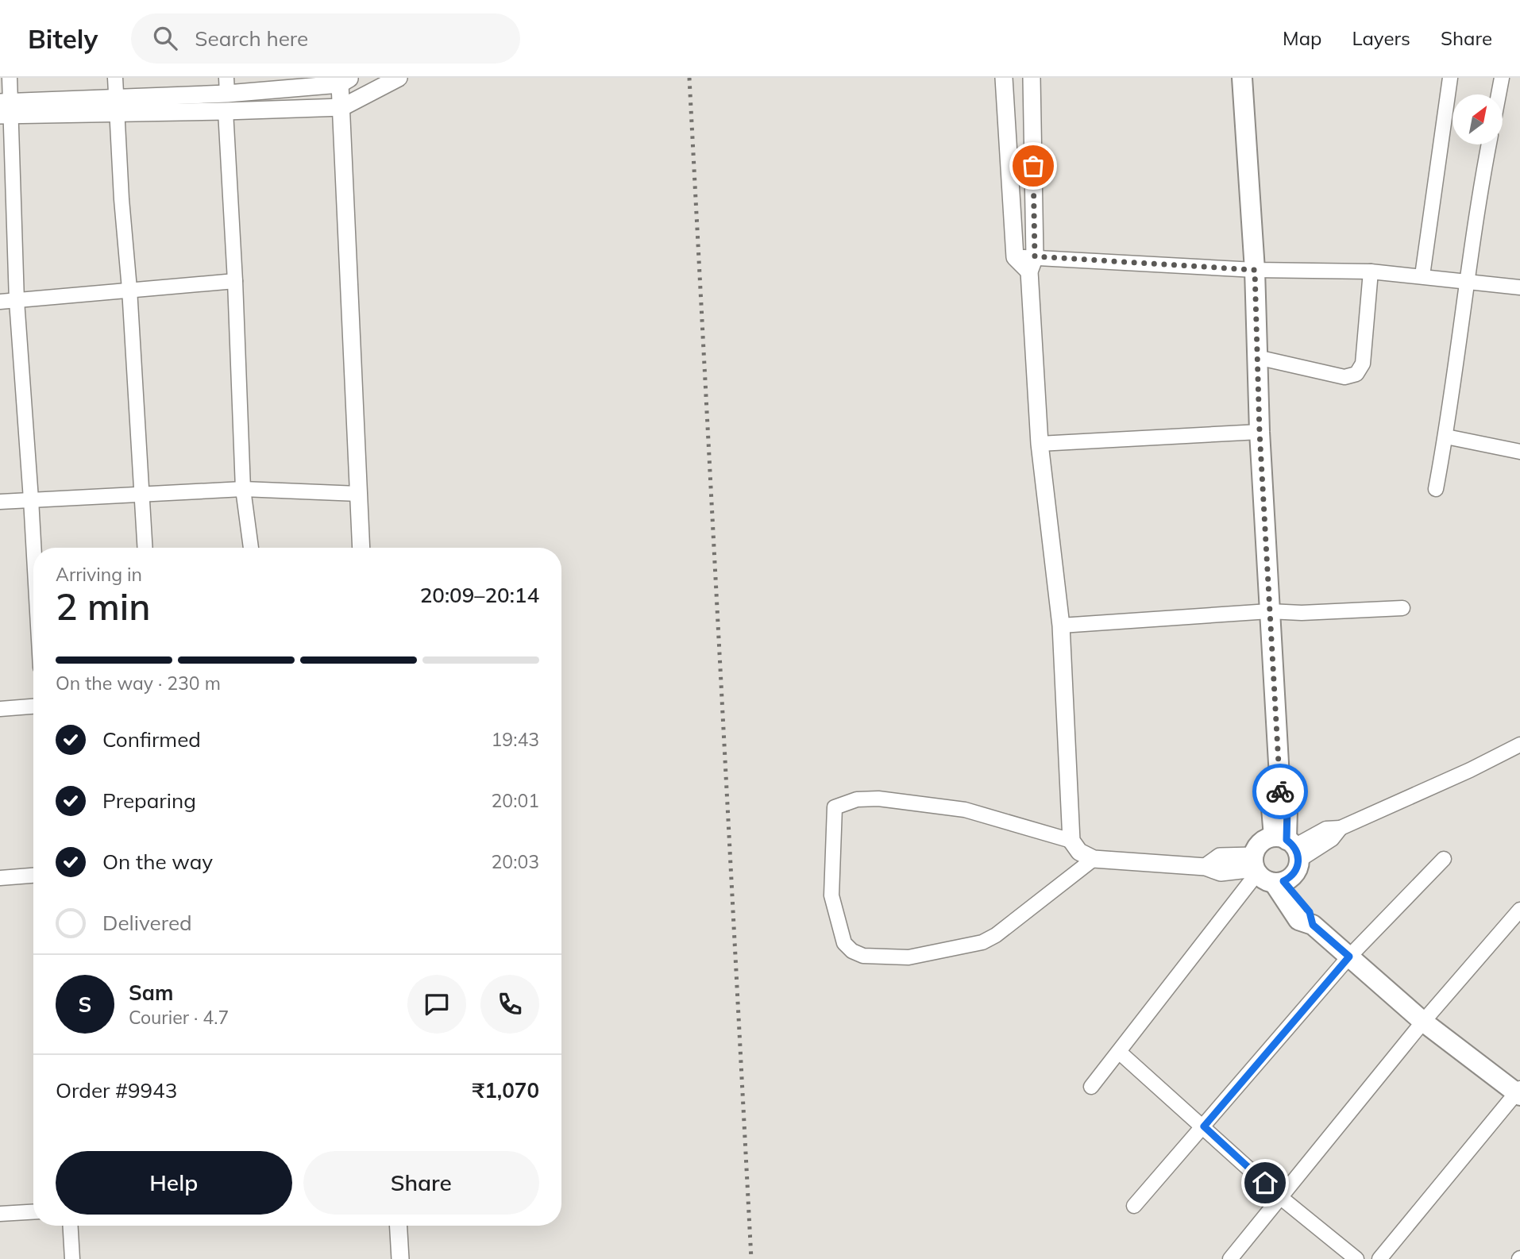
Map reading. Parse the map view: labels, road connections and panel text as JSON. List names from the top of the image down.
{
  "north": "top right",
  "page": {
    "header": "Bitely",
    "search": "Search here",
    "nav": ["Map", "Layers", "Share"],
    "heading": ["2 min", "Arriving in", "20:09–20:14"],
    "panel": [
      "Sam",
      "Courier · 4.7",
      "Order #9943",
      "₹1,070"
    ],
    "bar": "On the way · 230 m",
    "list": [
      ["Confirmed", "19:43"],
      ["Preparing", "20:01"],
      ["On the way", "20:03"],
      "Delivered"
    ],
    "round": "S",
    "buttons": ["Help", "Share"]
  }
}
